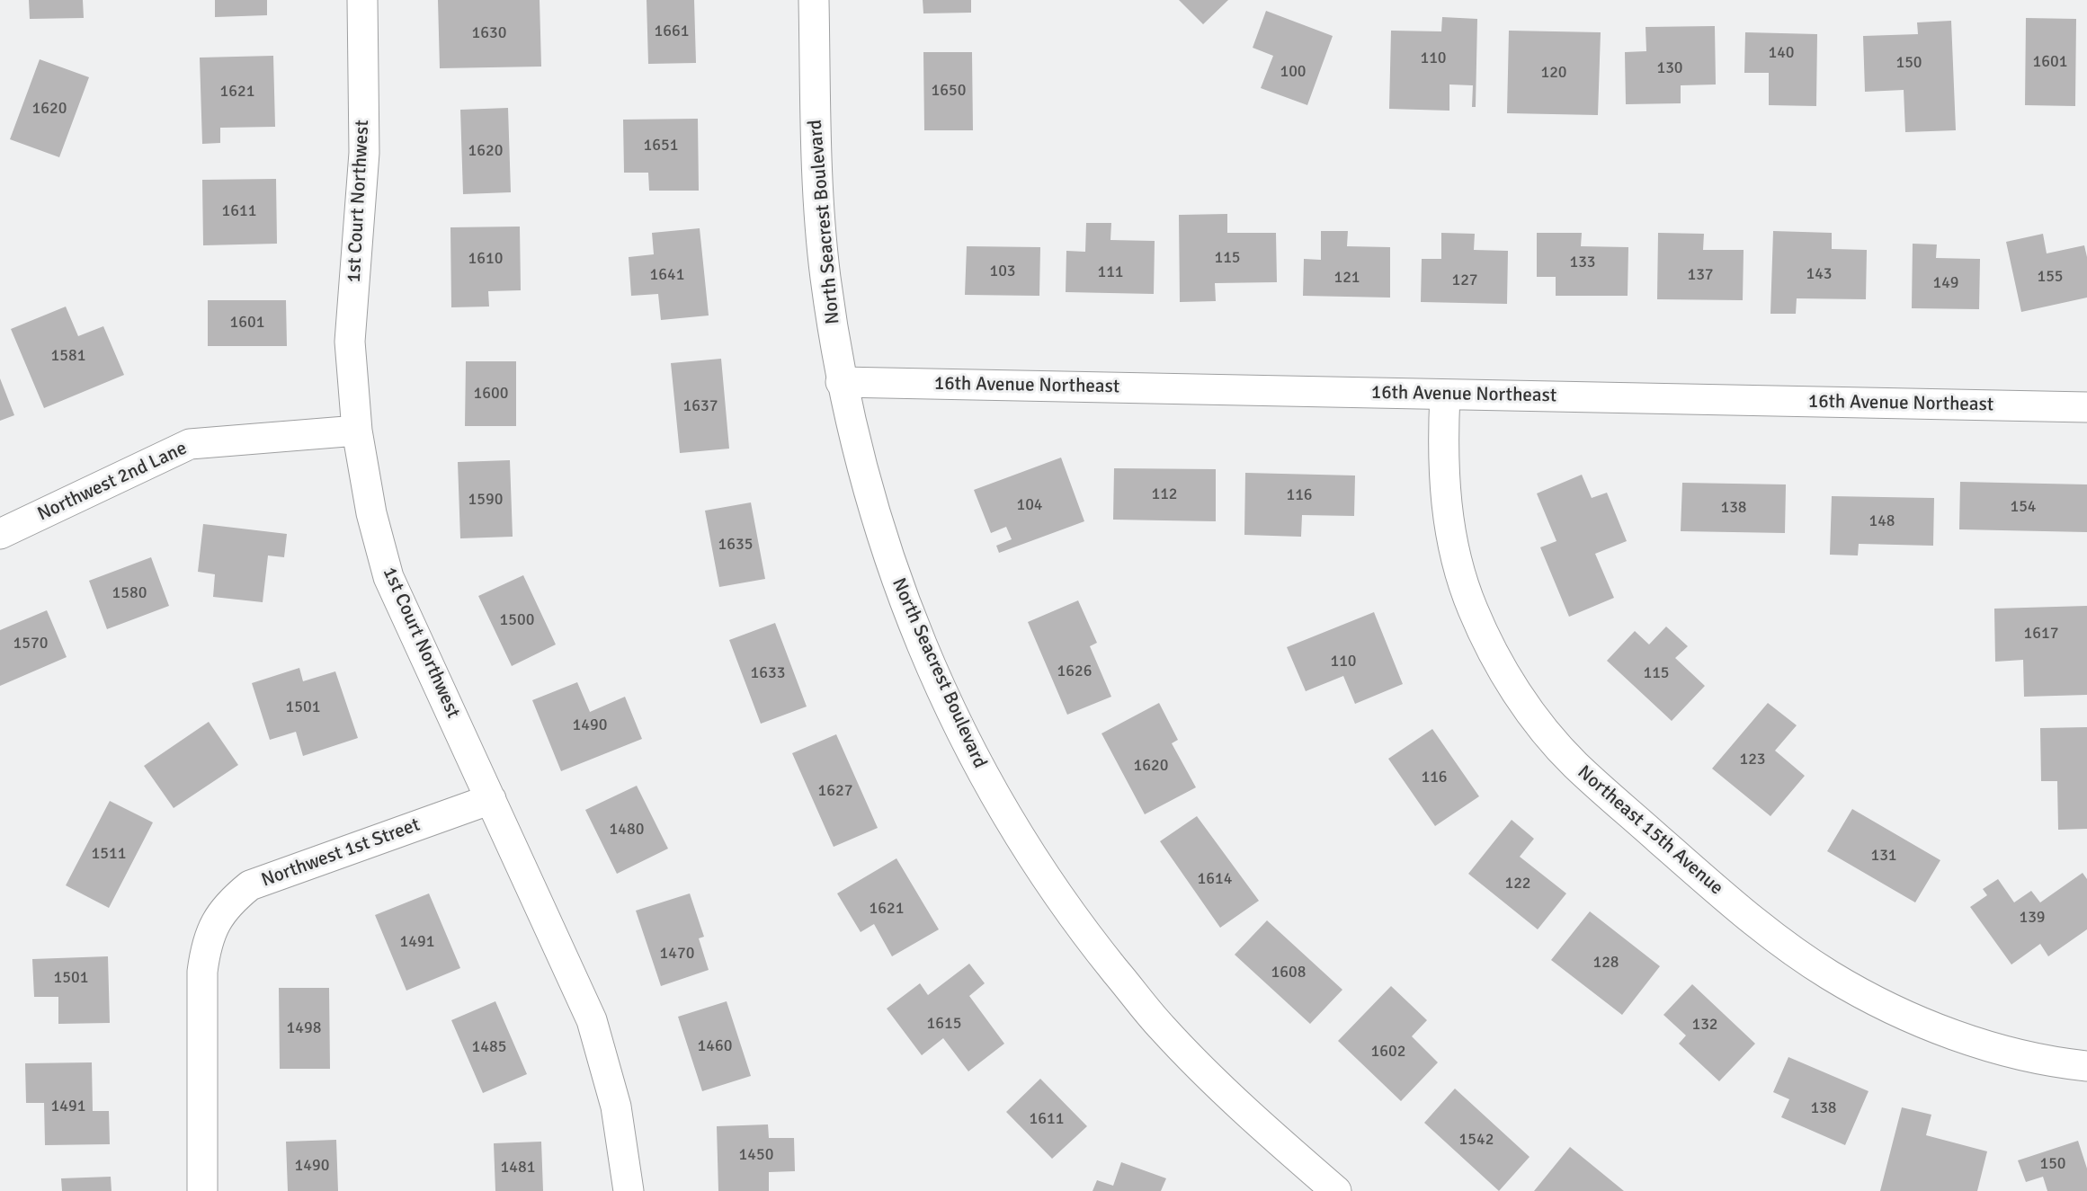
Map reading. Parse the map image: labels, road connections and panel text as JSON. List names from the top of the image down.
{
  "streets": {
    "street": [
      "1st Court Northwest",
      "North Seacrest Boulevard",
      "16th Avenue Northeast",
      "Northwest 2nd Lane",
      "Northeast 15th Avenue",
      "Northwest 1st Street"
    ]
  },
  "crossings": [
    ["1st Court Northwest", "Northwest 2nd Lane"],
    ["1st Court Northwest", "Northwest 1st Street"],
    ["North Seacrest Boulevard", "16th Avenue Northeast"],
    ["16th Avenue Northeast", "Northeast 15th Avenue"]
  ],
  "house_numbers": [
    "1661",
    "1630",
    "140",
    "110",
    "1601",
    "150",
    "130",
    "100",
    "120",
    "1650",
    "1621",
    "1620",
    "1651",
    "1620",
    "1611",
    "115",
    "1610",
    "133",
    "103",
    "111",
    "143",
    "1641",
    "137",
    "155",
    "121",
    "127",
    "149",
    "1601",
    "1581",
    "1600",
    "1637",
    "112",
    "116",
    "1590",
    "104",
    "154",
    "138",
    "148",
    "1635",
    "1580",
    "1500",
    "1617",
    "1570",
    "110",
    "1626",
    "1633",
    "115",
    "1501",
    "1490",
    "123",
    "1620",
    "116",
    "1627",
    "1480",
    "1511",
    "131",
    "1614",
    "122",
    "1621",
    "139",
    "1491",
    "1470",
    "128",
    "1608",
    "1501",
    "1615",
    "132",
    "1498",
    "1460",
    "1485",
    "1602",
    "1491",
    "138",
    "1611",
    "1542",
    "1450",
    "150",
    "1490",
    "1481"
  ]
}
